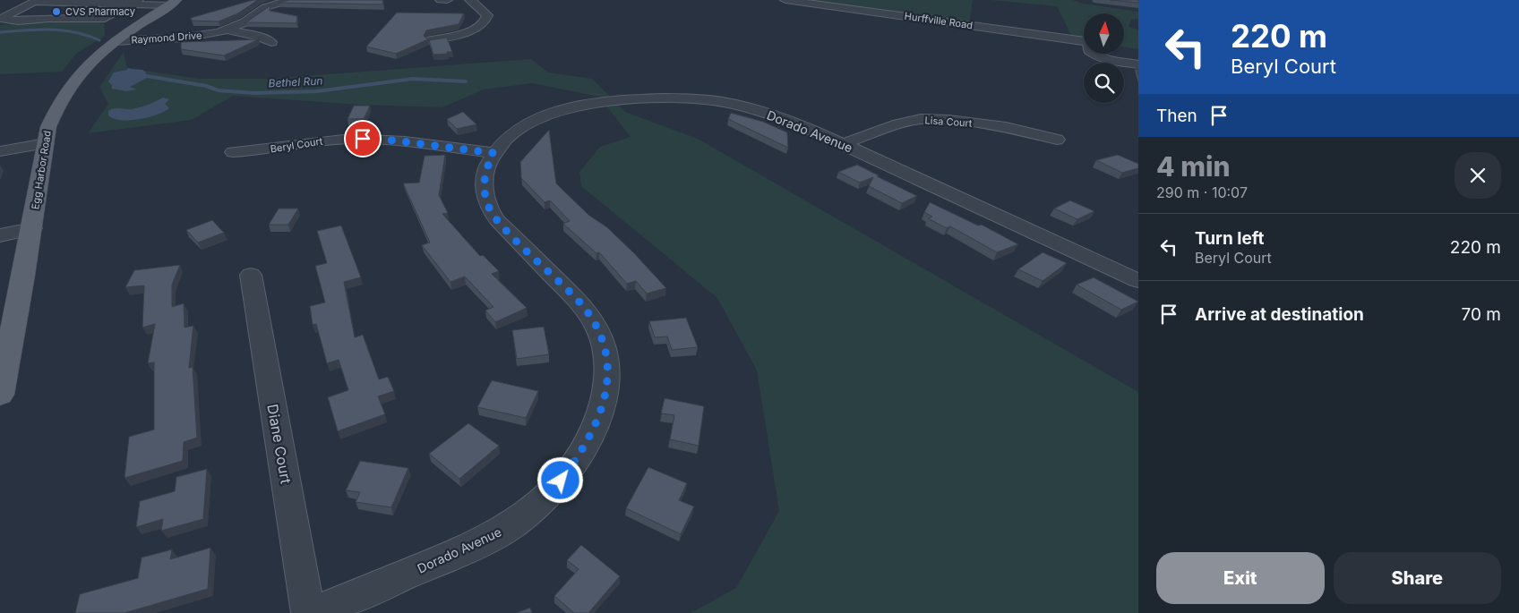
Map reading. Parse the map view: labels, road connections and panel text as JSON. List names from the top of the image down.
{
  "streets": {
    "main road": ["Egg Harbor Road"],
    "street": [
      "Hurffville Road",
      "Raymond Drive",
      "Lisa Court",
      "Dorado Avenue",
      "Beryl Court",
      "Diane Court"
    ]
  },
  "crossings": [
    ["Raymond Drive", "Egg Harbor Road"],
    ["Lisa Court", "Dorado Avenue"],
    ["Dorado Avenue", "Beryl Court"]
  ],
  "water": ["Bethel Run"],
  "places": ["CVS Pharmacy"],
  "north": "top",
  "page": {
    "turn": ["220 m", "Beryl Court"],
    "then": "Then",
    "heading": ["4 min", "290 m · 10:07"],
    "list": [
      {
        "name": "Turn left",
        "note": "Beryl Court",
        "value": "220 m"
      },
      {
        "name": "Arrive at destination",
        "value": "70 m"
      }
    ],
    "buttons": ["Exit", "Share"]
  }
}
